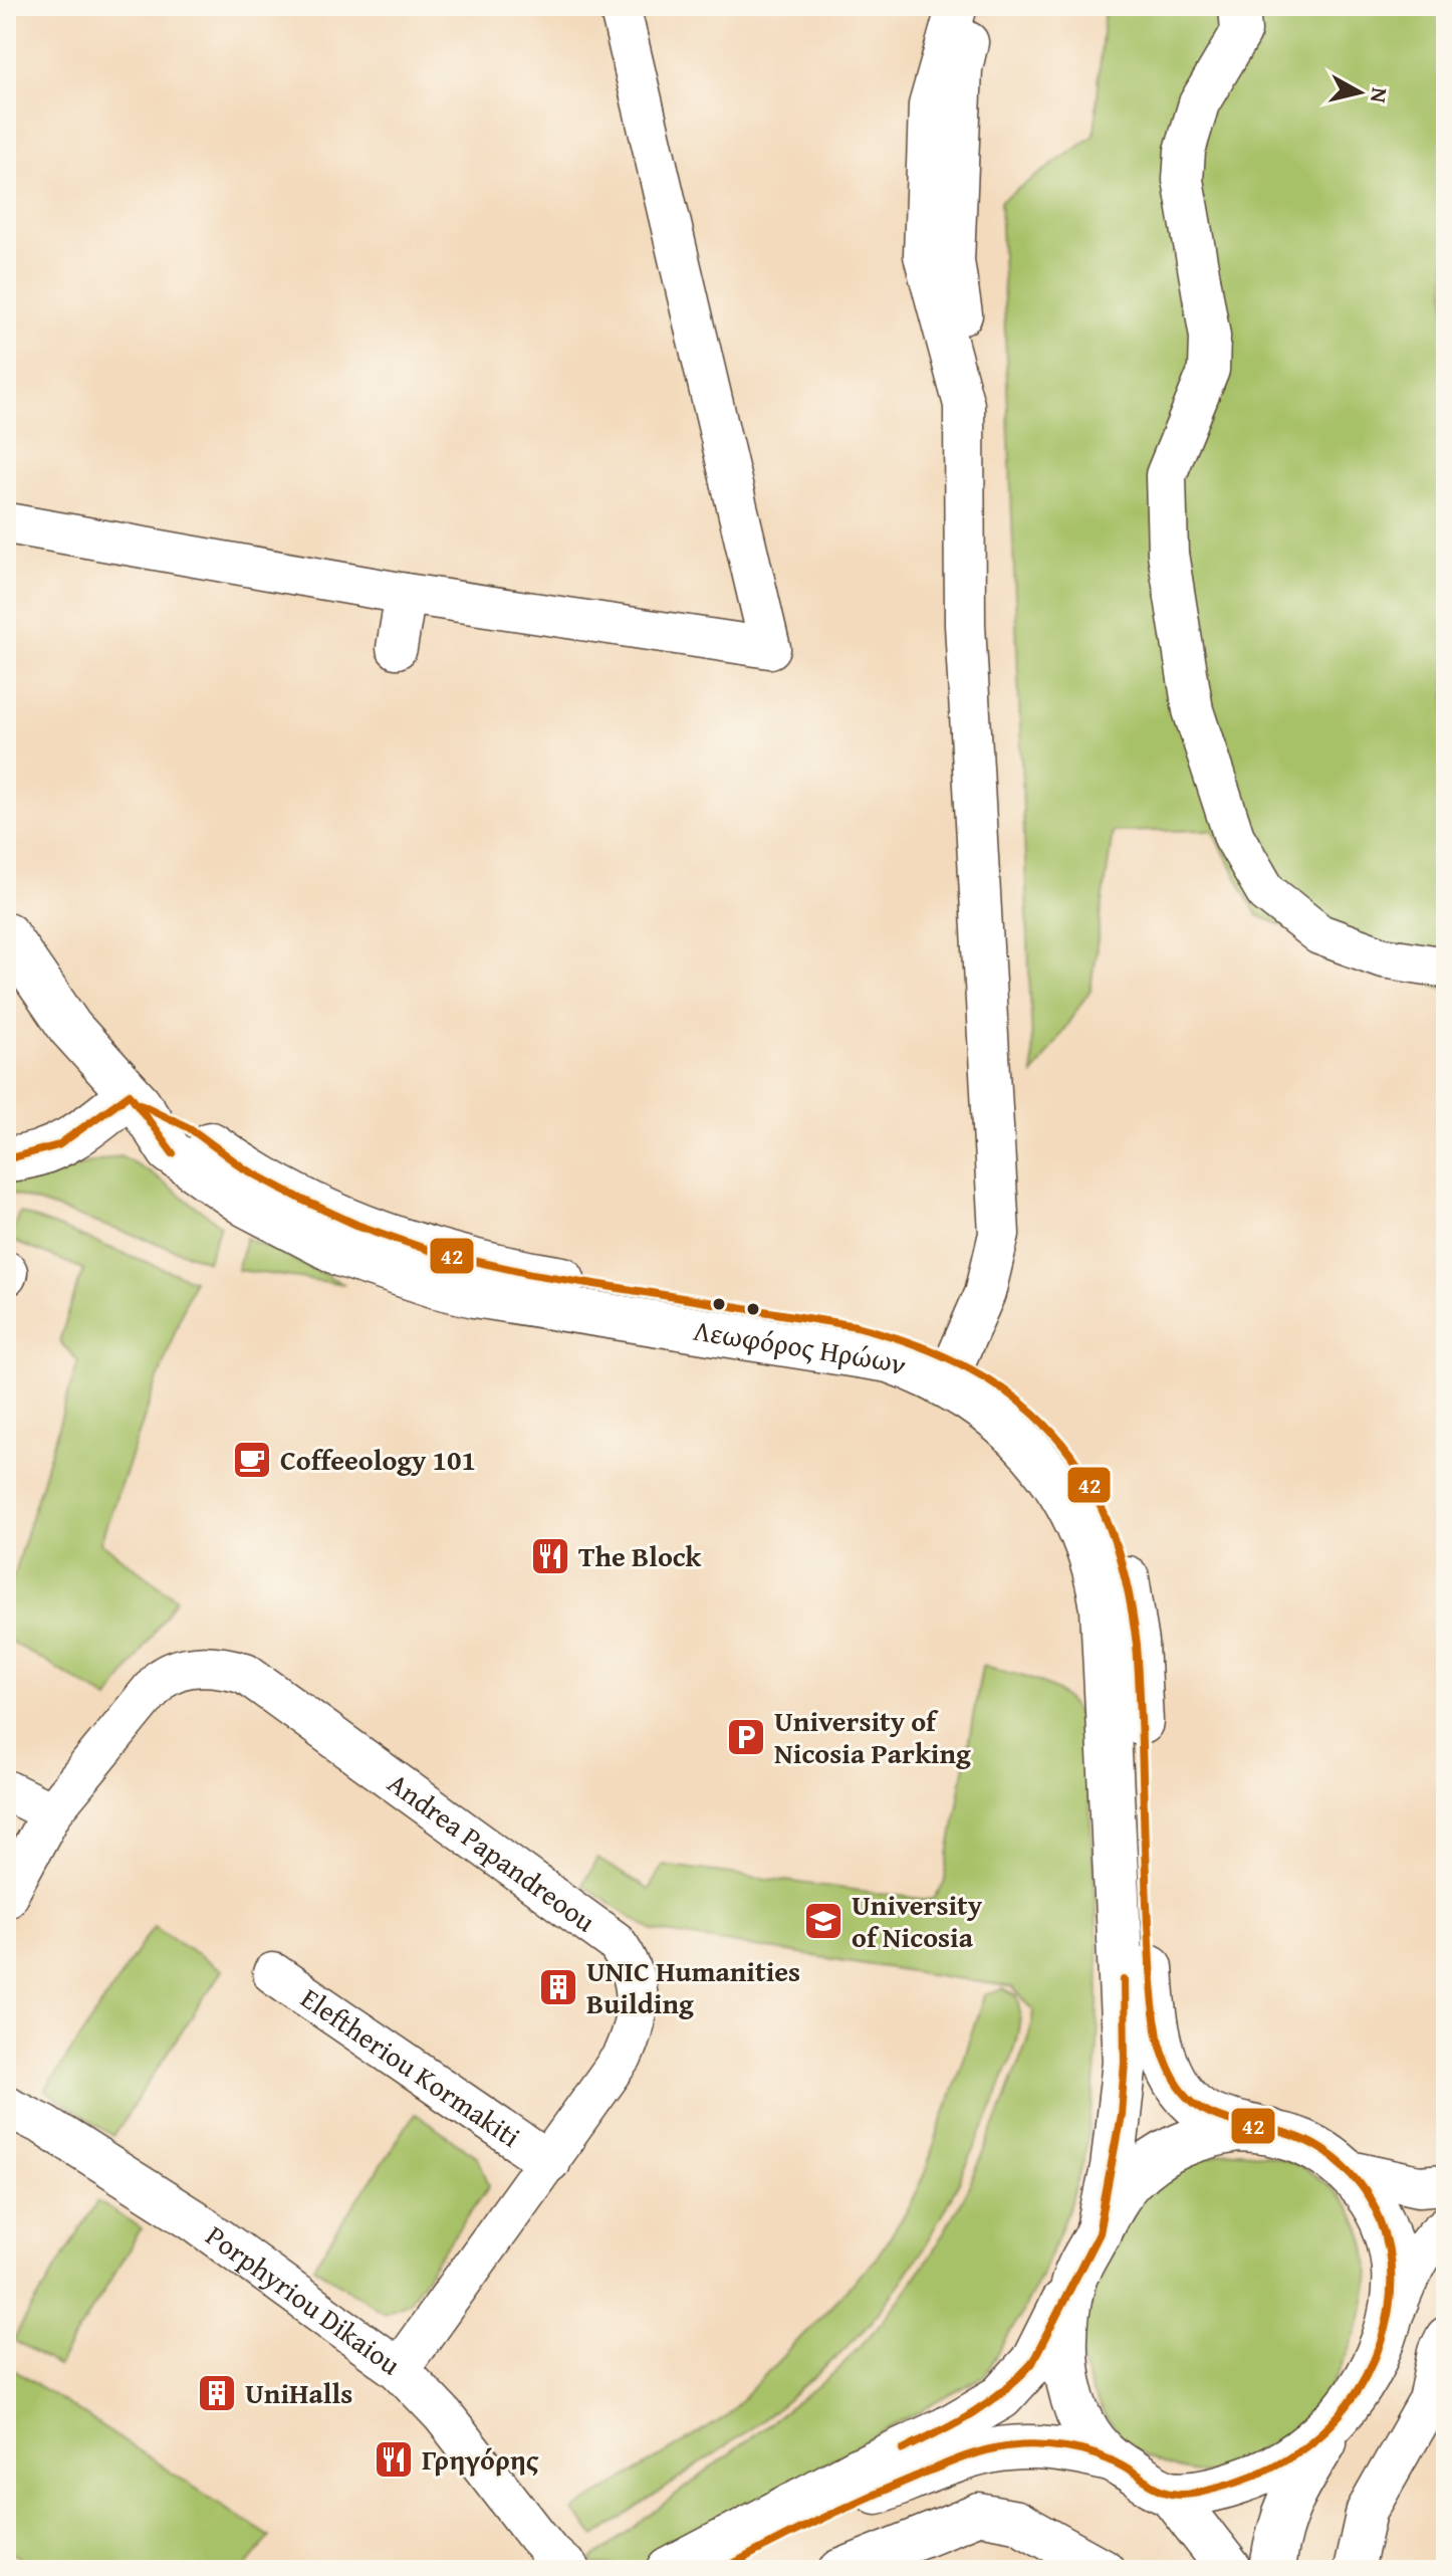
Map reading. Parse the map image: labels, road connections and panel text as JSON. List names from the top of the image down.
{
  "streets": {
    "main road": ["Λεωφόρος Ηρώων"],
    "street": ["Andrea Papandreoou", "Eleftheriou Kormakiti", "Porphyriou Dikaiou"]
  },
  "crossings": [
    ["Andrea Papandreoou", "Eleftheriou Kormakiti"],
    ["Andrea Papandreoou", "Porphyriou Dikaiou"]
  ],
  "places": {
    "cafe": ["Coffeeology 101"],
    "restaurant": ["The Block", "Γρηγόρης"],
    "parking": ["University of Nicosia Parking"],
    "school or university": ["University of Nicosia"],
    "building": ["UNIC Humanities Building", "UniHalls"]
  },
  "lines": ["transit line 42"],
  "north": "right"
}
